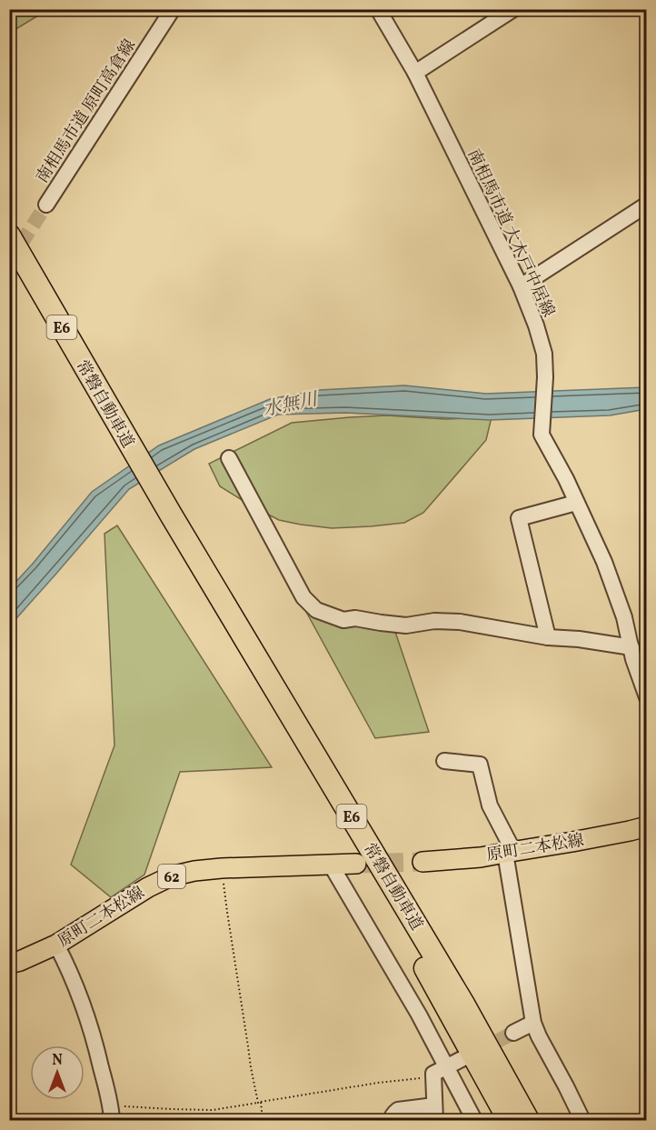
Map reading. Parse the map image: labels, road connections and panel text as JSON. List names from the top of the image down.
{
  "streets": {
    "highway": ["E6", "常磐自動車道"],
    "main road": ["原町二本松線", "62"],
    "street": ["南相馬市道 原町高倉線", "南相馬市道 大木戸中居線"]
  },
  "water": ["水無川"],
  "north": "top"
}
